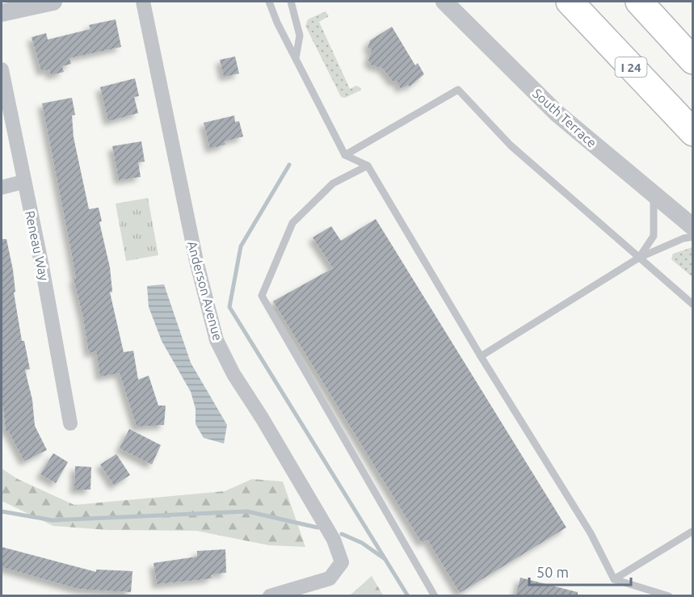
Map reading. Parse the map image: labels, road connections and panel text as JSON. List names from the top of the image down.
{
  "streets": {
    "highway": ["I 24"],
    "street": ["South Terrace", "Reneau Way", "Anderson Avenue"]
  },
  "scale_bar": "50 m"
}
